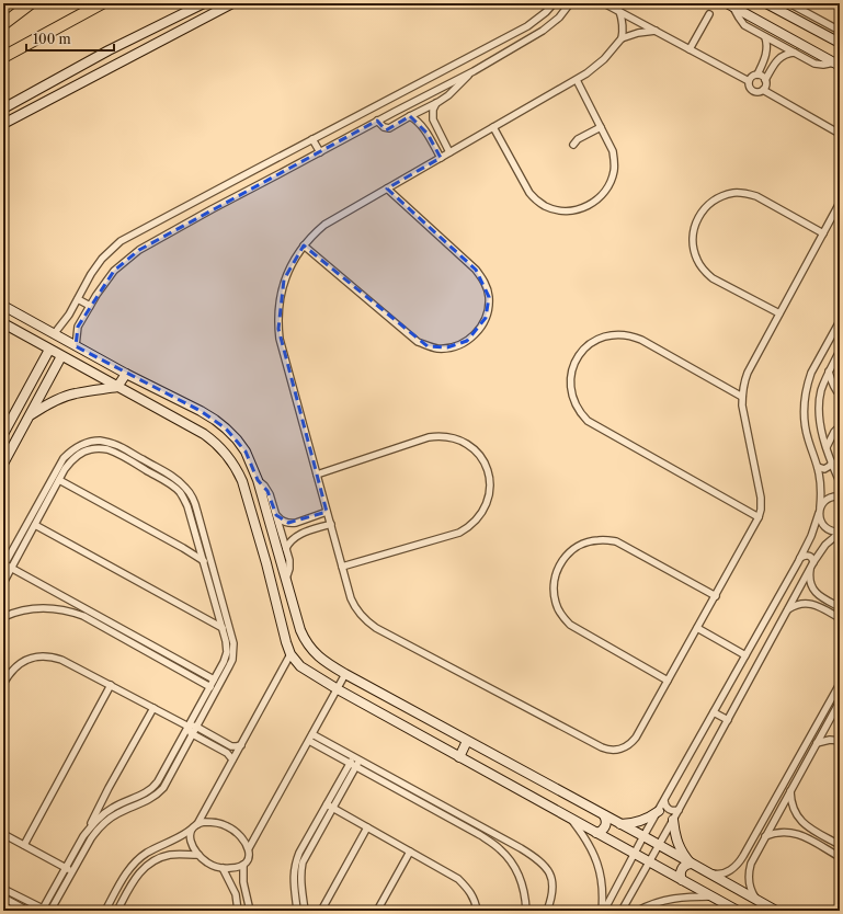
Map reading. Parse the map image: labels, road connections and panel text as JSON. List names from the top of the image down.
{
  "scale_bar": "100 m"
}
